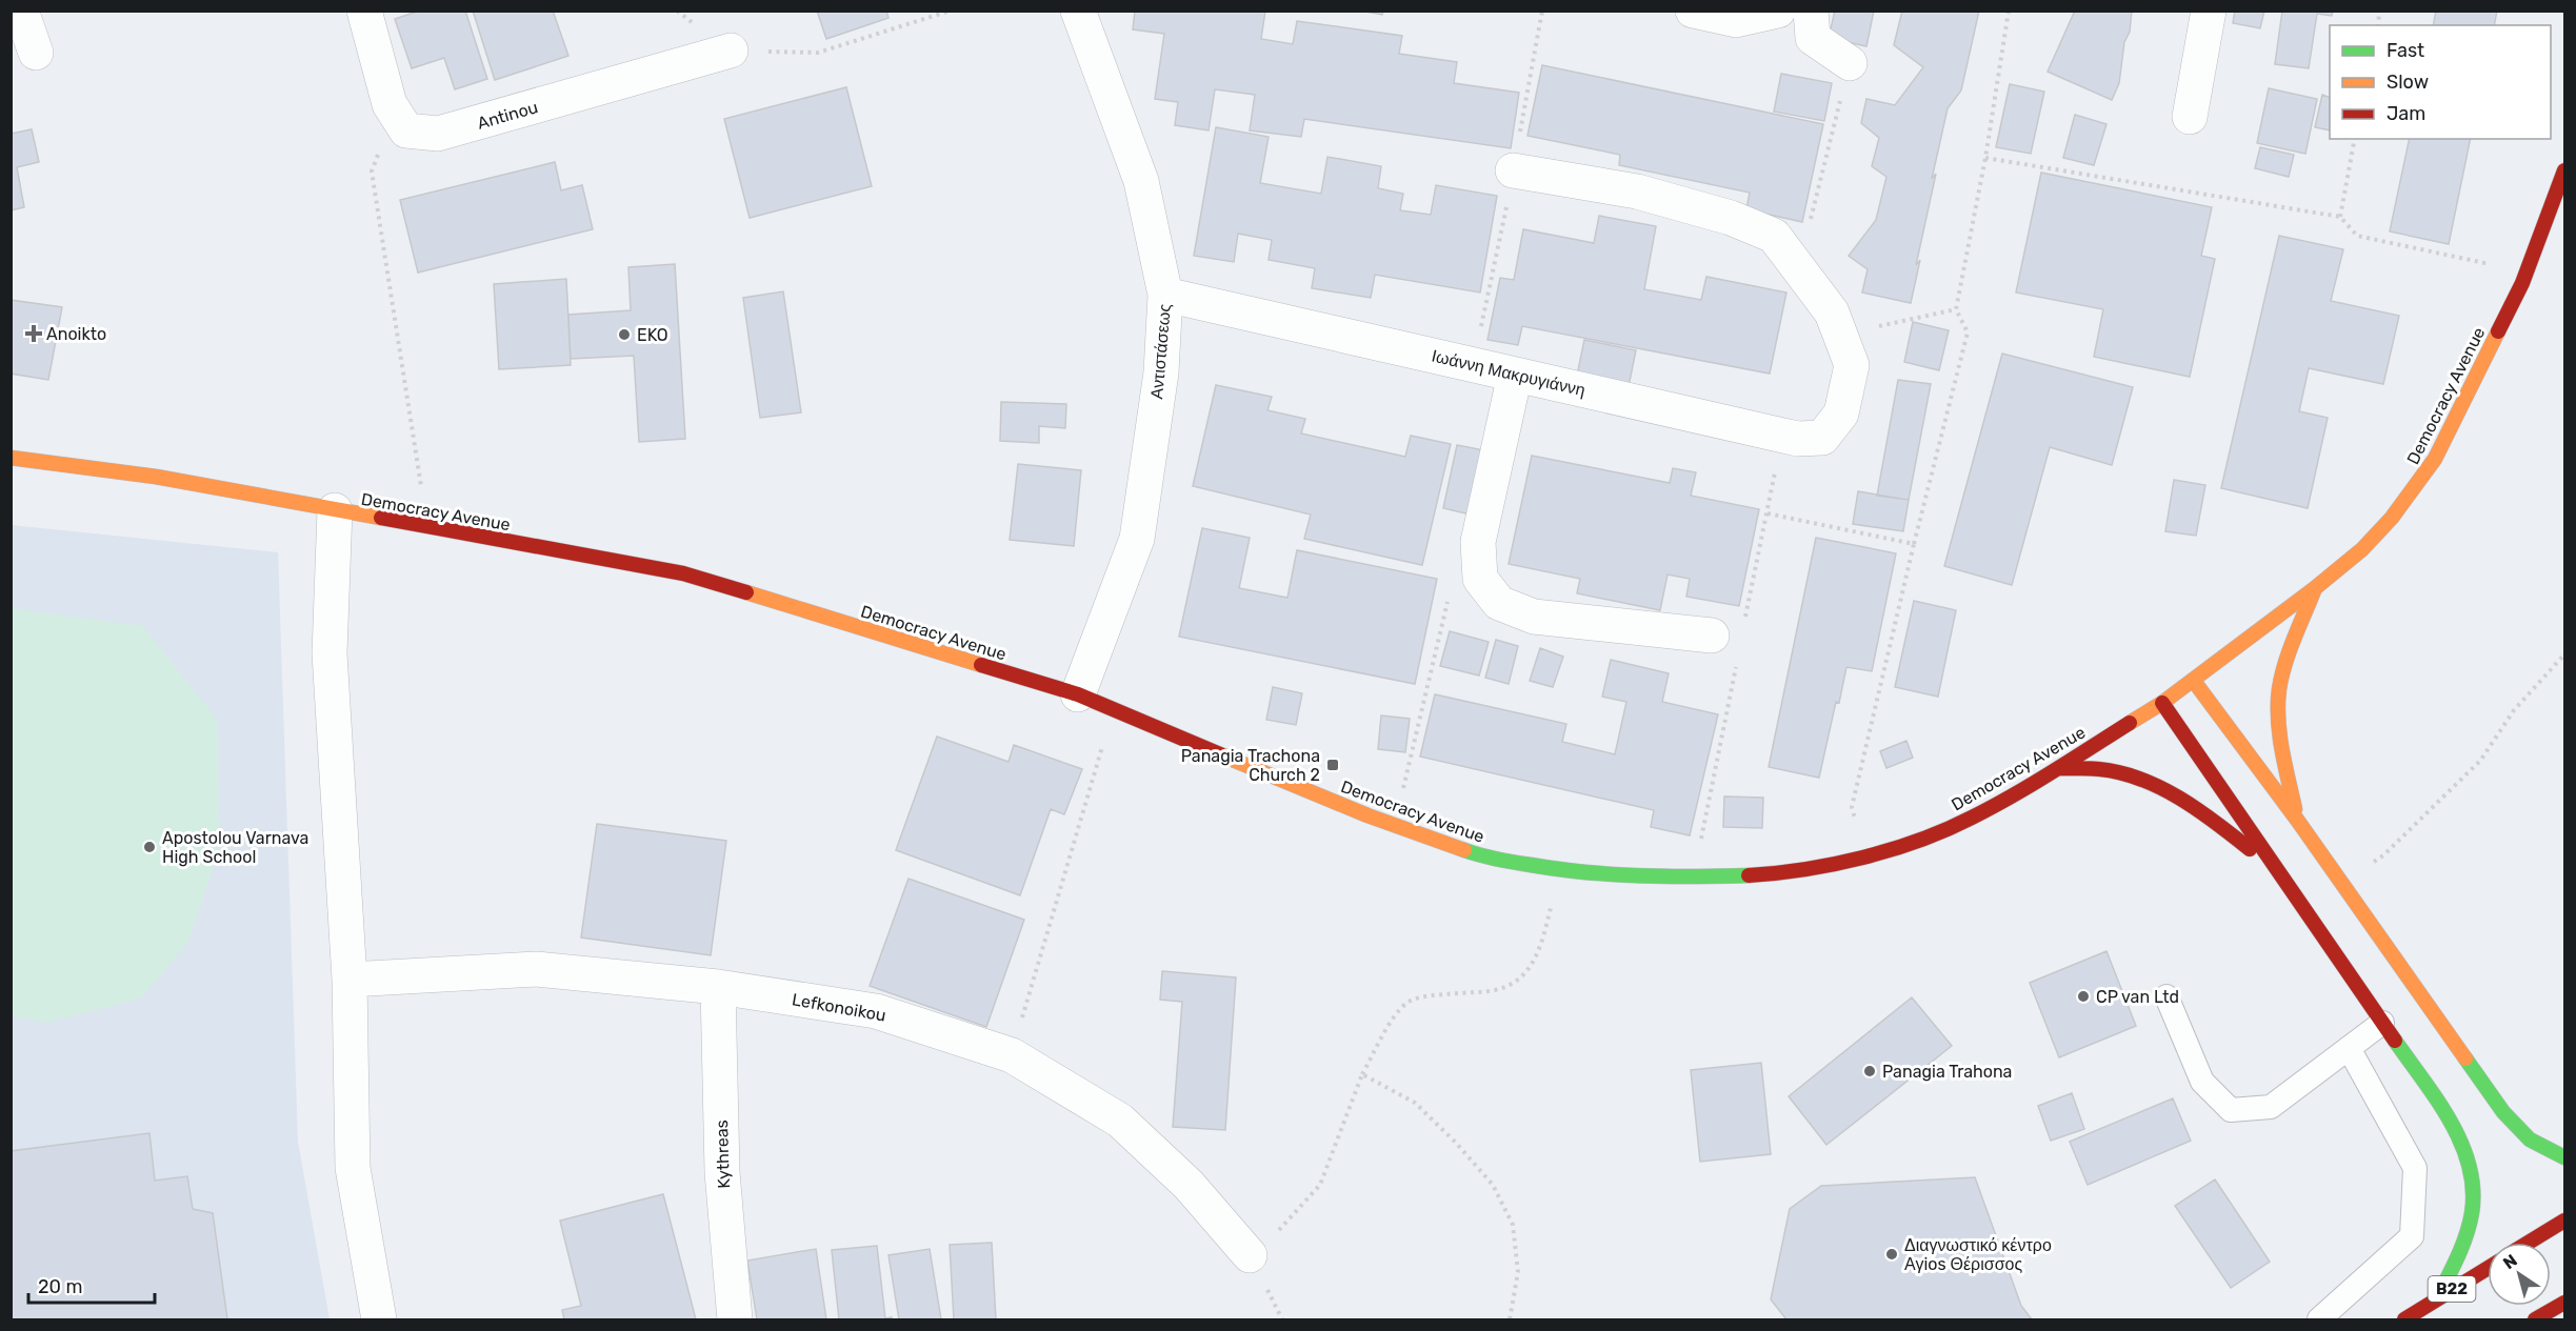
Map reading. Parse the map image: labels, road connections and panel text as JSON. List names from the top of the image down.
{
  "streets": {
    "main road": ["Democracy Avenue", "B22"],
    "street": [
      "Antinou",
      "Αντιστάσεως",
      "Ιωάννη Μακρυγιάννη",
      "Lefkonoikou",
      "Kythreas"
    ]
  },
  "crossings": [
    ["Αντιστάσεως", "Ιωάννη Μακρυγιάννη"],
    ["Αντιστάσεως", "Democracy Avenue"],
    ["Lefkonoikou", "Kythreas"]
  ],
  "places": {
    "health": ["Anoikto"],
    "other": [
      "EKO",
      "Apostolou Varnava High School",
      "CP van Ltd",
      "Panagia Trahona",
      "Διαγνωστικό κέντρο Αγios Θέρισσος"
    ],
    "transit": ["Panagia Trachona Church 2"]
  },
  "legend": ["Fast", "Slow", "Jam"],
  "scale_bar": "20 m",
  "north": "top left"
}
